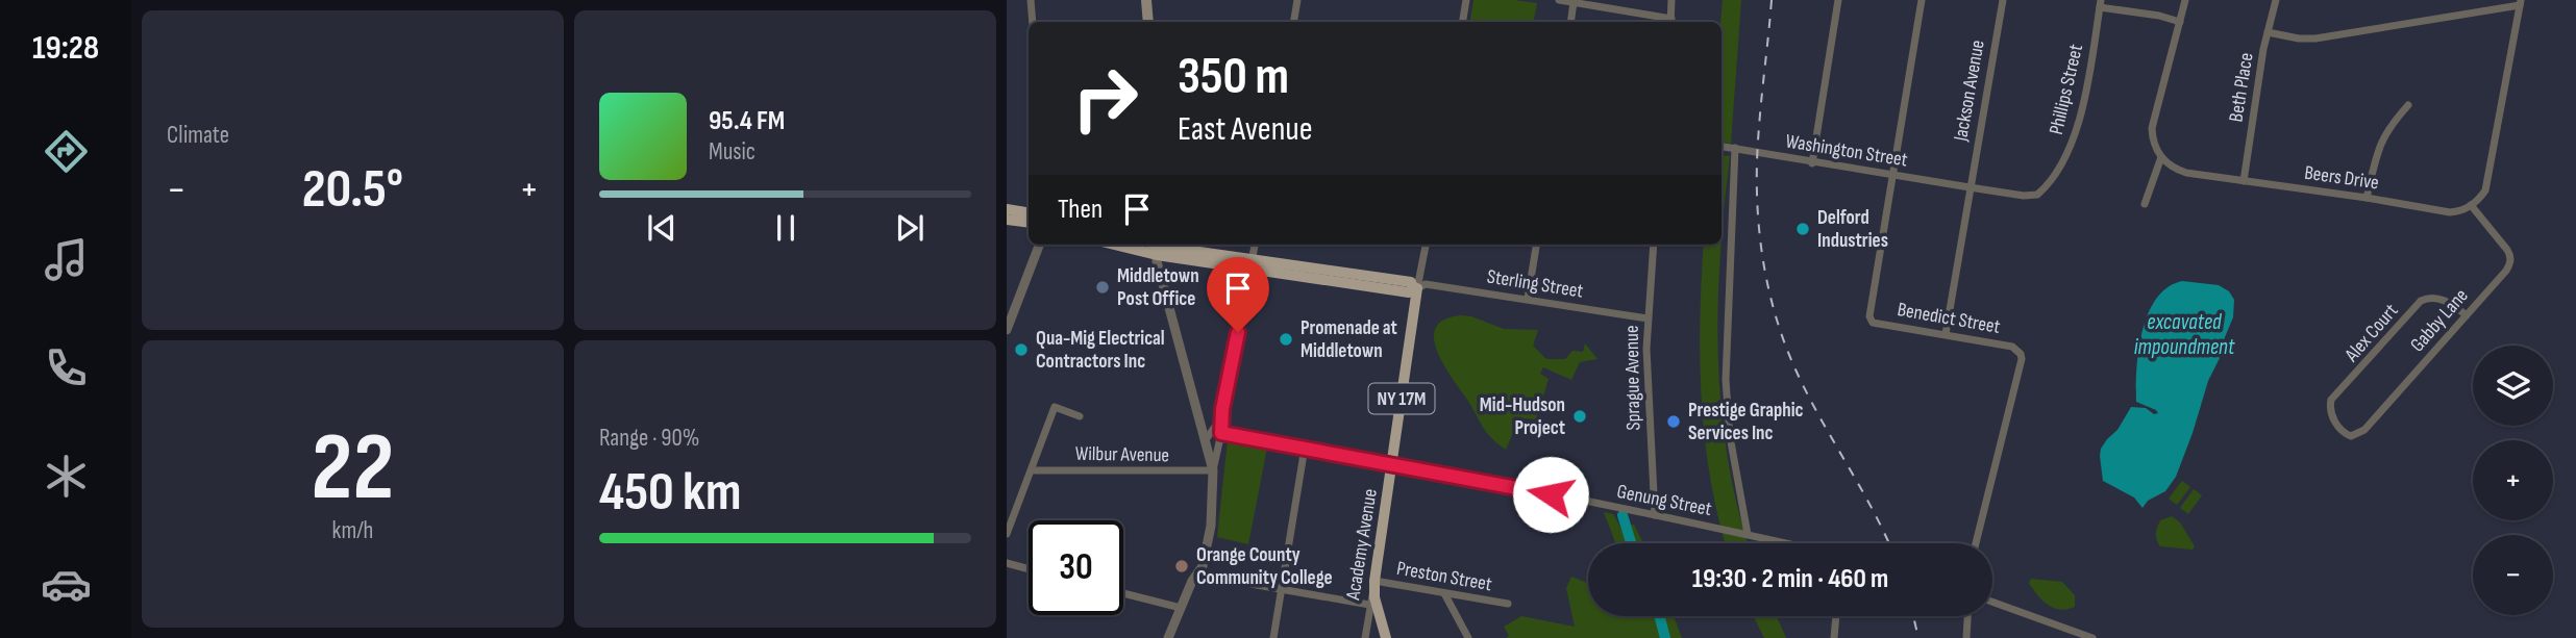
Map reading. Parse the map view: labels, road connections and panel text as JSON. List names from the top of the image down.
{
  "streets": {
    "main road": ["NY 17M", "Academy Avenue"],
    "street": [
      "Beth Place",
      "Phillips Street",
      "Jackson Avenue",
      "Washington Street",
      "Beers Drive",
      "Sterling Street",
      "Benedict Street",
      "Gabby Lane",
      "Alex Court",
      "Sprague Avenue",
      "Wilbur Avenue",
      "Genung Street",
      "Preston Street"
    ]
  },
  "crossings": [
    ["Beth Place", "Beers Drive"],
    ["Phillips Street", "Jackson Avenue"],
    ["Phillips Street", "Washington Street"],
    ["Jackson Avenue", "Washington Street"],
    ["Jackson Avenue", "Benedict Street"],
    ["Washington Street", "Benedict Street"],
    ["Beers Drive", "Gabby Lane"],
    ["Sterling Street", "Sprague Avenue"],
    ["Sterling Street", "Academy Avenue"],
    ["Gabby Lane", "Alex Court"],
    ["Sprague Avenue", "Genung Street"],
    ["NY 17M", "Academy Avenue"],
    ["NY 17M", "Preston Street"],
    ["Genung Street", "Academy Avenue"],
    ["Academy Avenue", "Preston Street"]
  ],
  "water": ["excavated impoundment"],
  "places": [
    "Delford Industries",
    "Middletown Post Office",
    "Promenade at Middletown",
    "Qua-Mig Electrical Contractors Inc",
    "Mid-Hudson Project",
    "Prestige Graphic Services Inc",
    "Orange County Community College"
  ],
  "page": {
    "tabs": "19:28",
    "tile": [
      "Climate",
      ["22", "km/h"],
      ["Range · 90%", "450 km"]
    ],
    "turn": ["350 m", "East Avenue"],
    "song": ["95.4 FM", "Music"],
    "heat": ["−", "20.5°", "+"],
    "then": "Then",
    "map_buttons": ["+", "−"],
    "limit": "30",
    "trip": "19:30 · 2 min · 460 m"
  }
}
